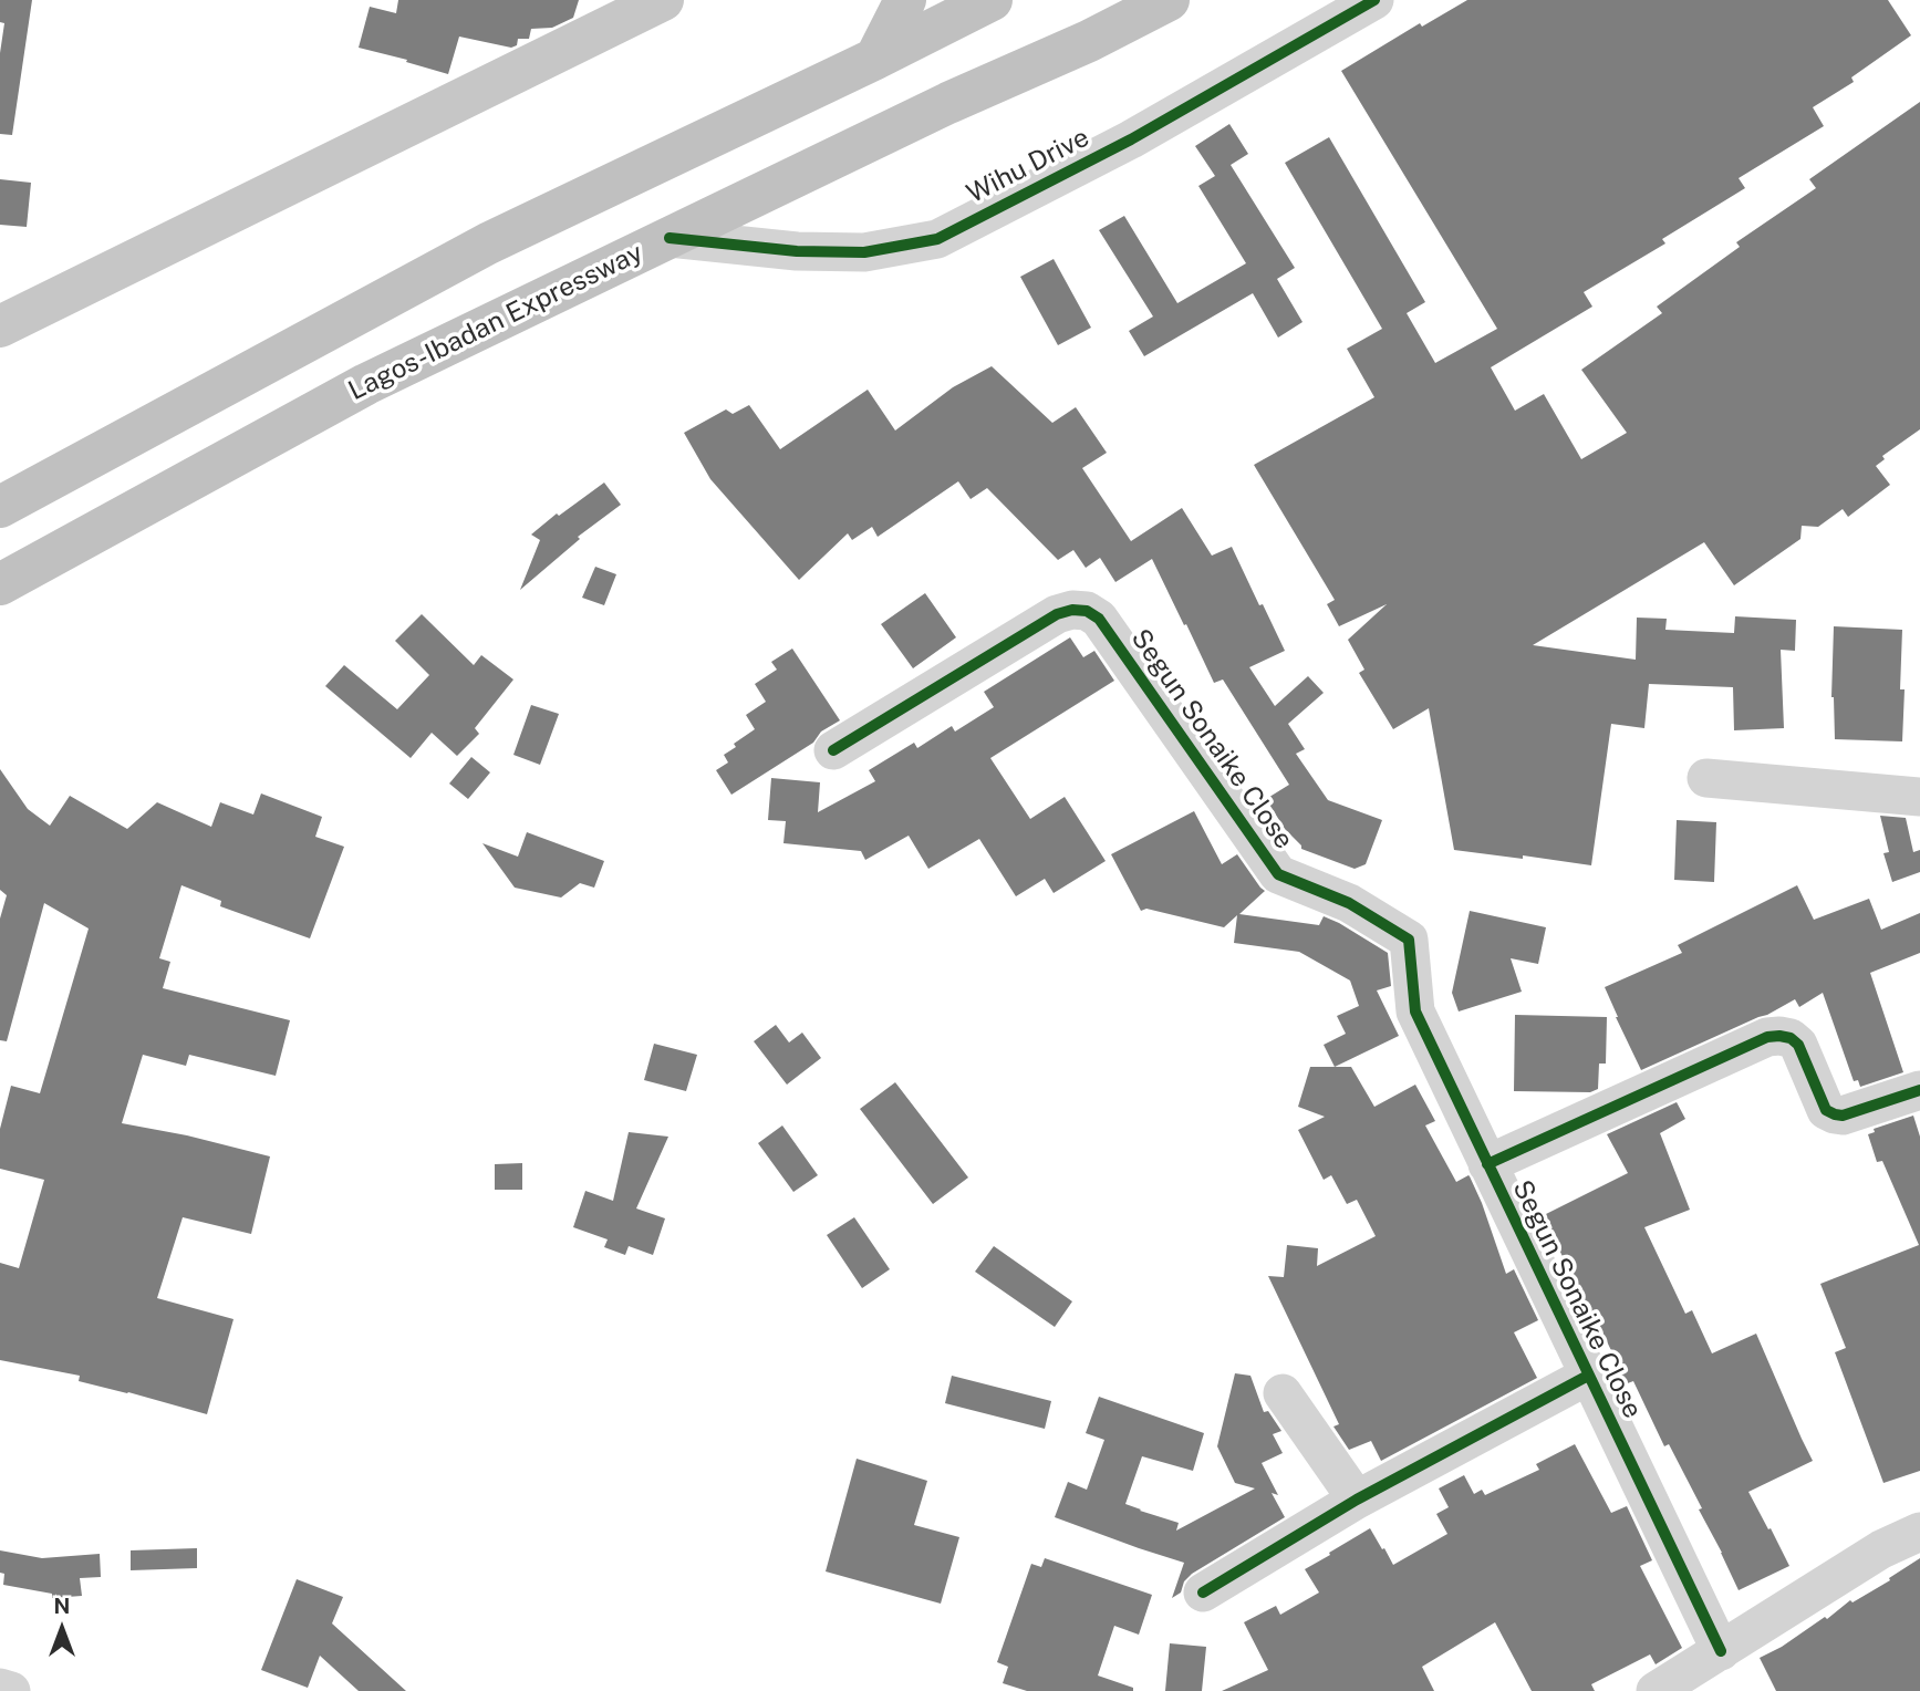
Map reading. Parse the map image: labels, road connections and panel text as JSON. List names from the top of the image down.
{
  "streets": {
    "highway": ["Lagos-Ibadan Expressway"],
    "street": ["Wihu Drive", "Segun Sonaike Close"]
  },
  "crossings": [
    ["Wihu Drive", "Lagos-Ibadan Expressway"]
  ],
  "north": "top"
}
